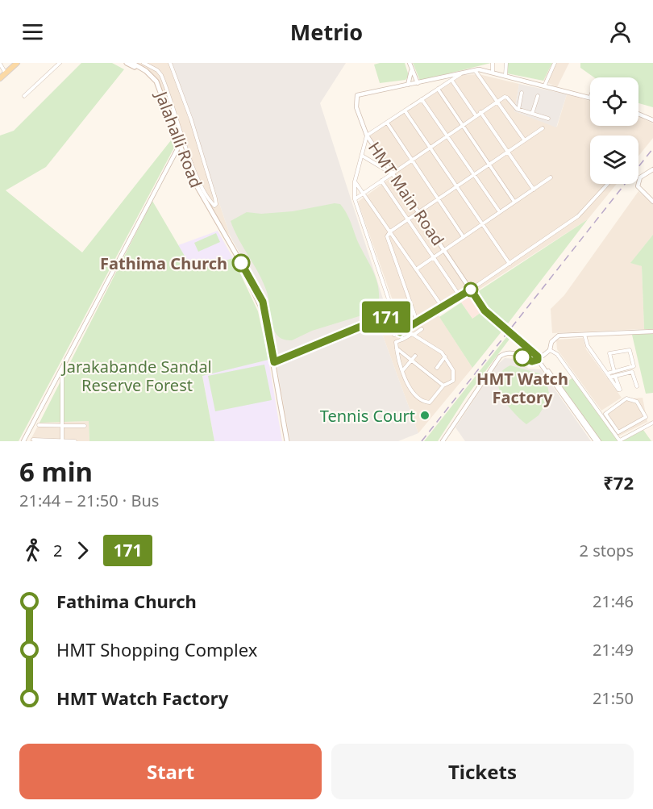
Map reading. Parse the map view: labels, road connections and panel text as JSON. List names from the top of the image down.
{
  "streets": {
    "main road": ["Jalahalli Road"],
    "street": ["HMT Main Road"]
  },
  "parks": ["Jarakabande Sandal Reserve Forest"],
  "places": ["Fathima Church", "HMT Watch Factory", "Tennis Court"],
  "lines": ["bus line 171"],
  "page": {
    "header": "Metrio",
    "on_map": "171",
    "heading": ["6 min", "21:44 – 21:50 · Bus", "₹72"],
    "legs": ["2", "171", "2 stops"],
    "list": [
      {
        "name": "Fathima Church",
        "value": "21:46"
      },
      {
        "name": "HMT Shopping Complex",
        "value": "21:49"
      },
      {
        "name": "HMT Watch Factory",
        "value": "21:50"
      }
    ],
    "buttons": ["Start", "Tickets"]
  }
}
